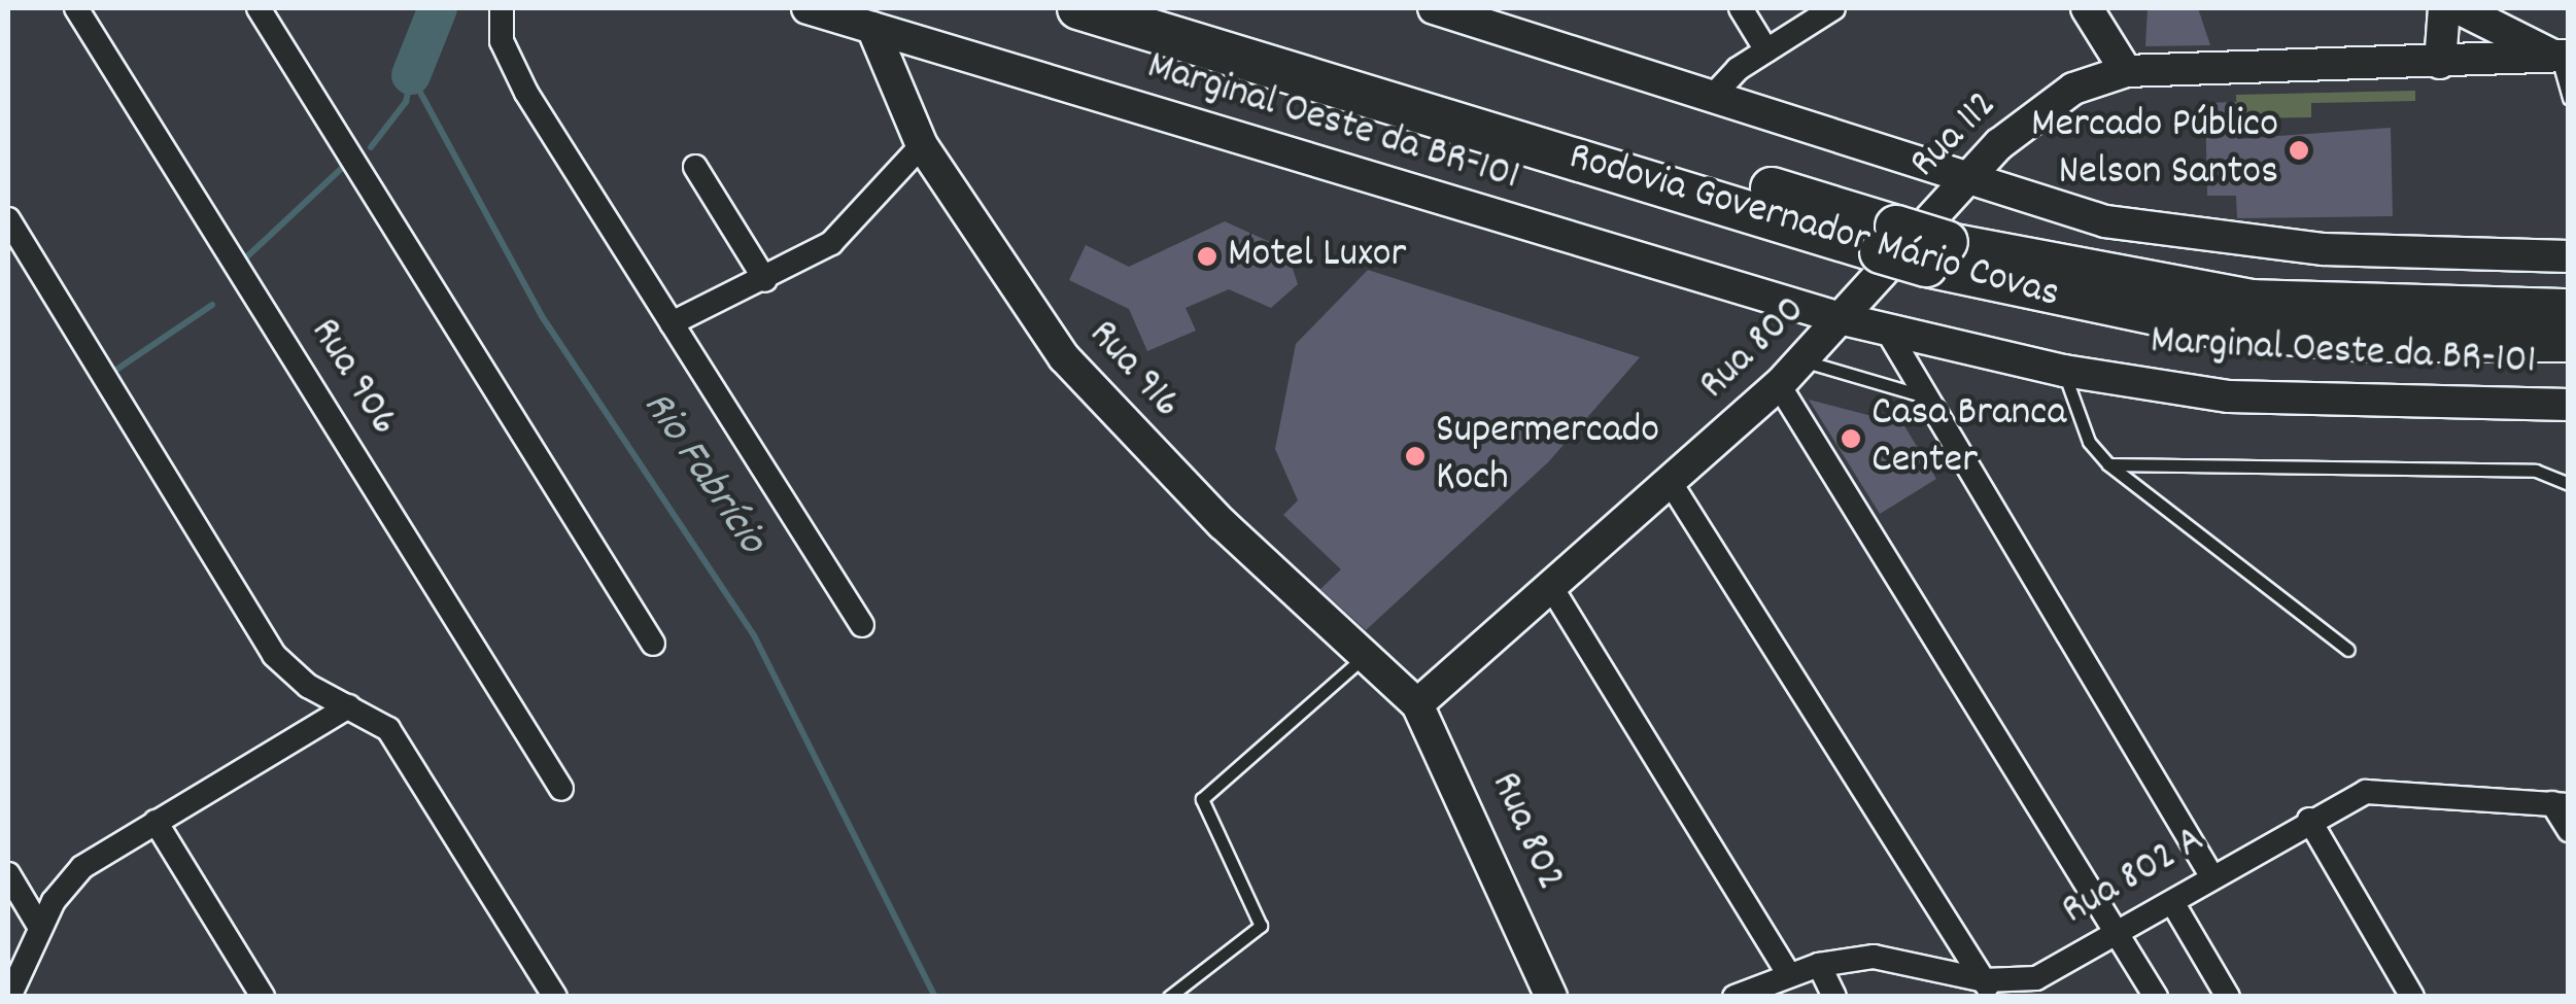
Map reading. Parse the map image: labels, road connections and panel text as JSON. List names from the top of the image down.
{
  "streets": {
    "highway": ["Rodovia Governador Mário Covas"],
    "main road": [
      "Marginal Oeste da BR-101",
      "Rua 112",
      "Rua 800",
      "Rua 916",
      "Rua 802"
    ],
    "street": ["Rua 906", "Rua 802 A"]
  },
  "crossings": [
    ["Marginal Oeste da BR-101", "Rua 800"],
    ["Marginal Oeste da BR-101", "Rua 916"],
    ["Rua 112", "Rodovia Governador Mário Covas"],
    ["Rua 112", "Rua 800"],
    ["Rodovia Governador Mário Covas", "Rua 800"],
    ["Rua 800", "Rua 916"],
    ["Rua 800", "Rua 802"],
    ["Rua 916", "Rua 802"]
  ],
  "water": ["Rio Fabrício"],
  "places": [
    "Mercado Público Nelson Santos",
    "Motel Luxor",
    "Casa Branca Center",
    "Supermercado Koch"
  ]
}
